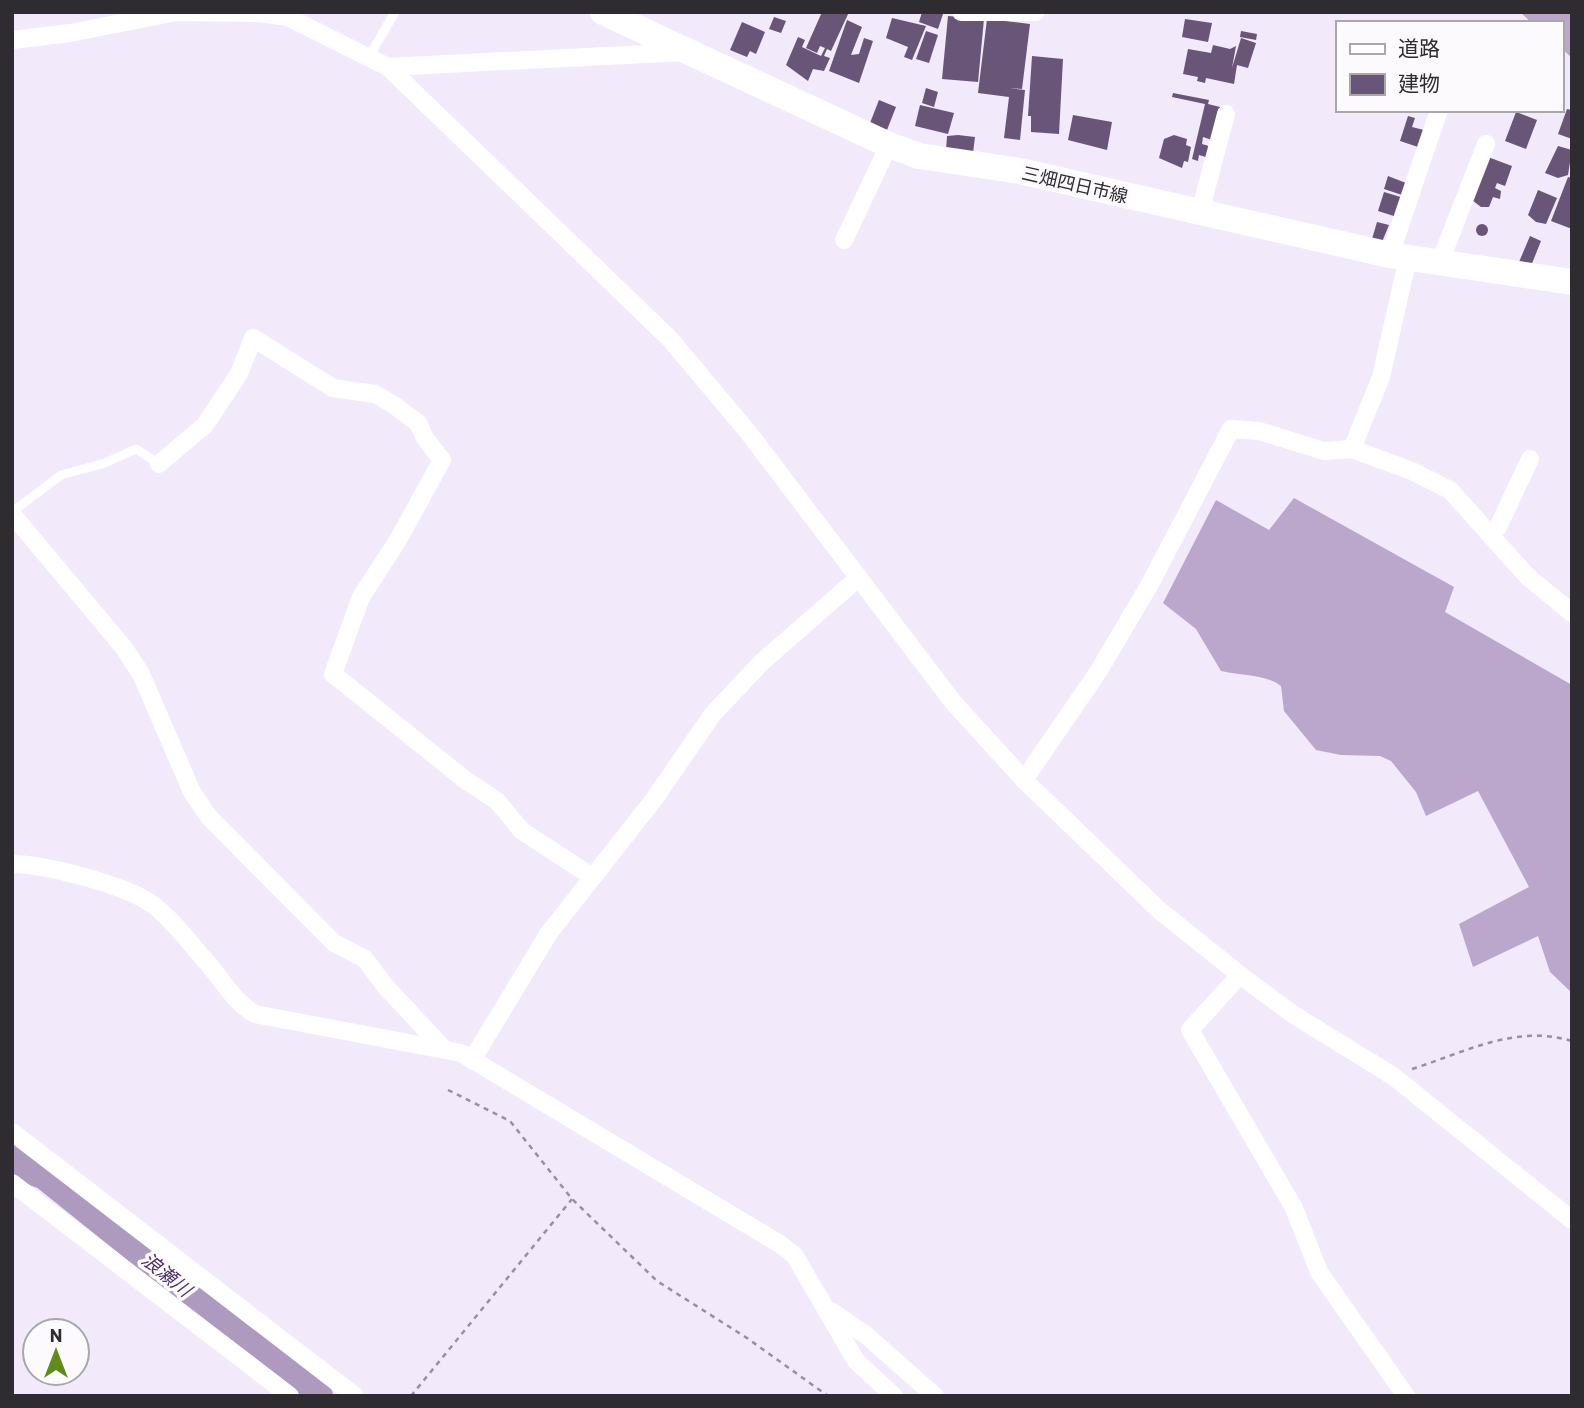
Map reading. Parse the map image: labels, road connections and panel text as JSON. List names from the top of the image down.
{
  "streets": {
    "main road": ["三畑四日市線"]
  },
  "water": ["浪瀬川"],
  "legend": ["道路", "建物"],
  "north": "top"
}
